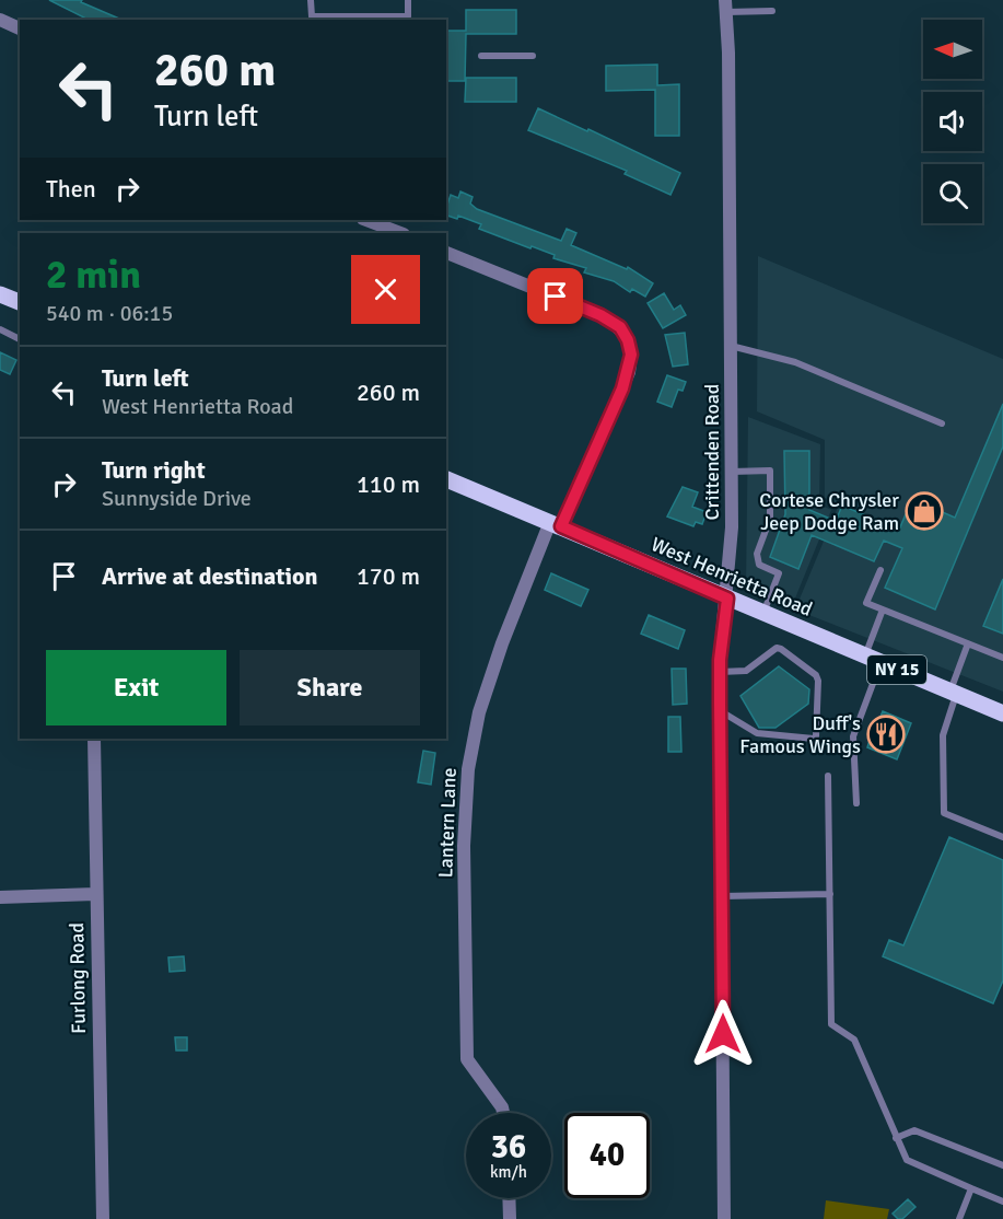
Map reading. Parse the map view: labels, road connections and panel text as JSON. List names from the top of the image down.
{
  "streets": {
    "main road": ["West Henrietta Road", "NY 15"],
    "street": ["Crittenden Road", "Lantern Lane", "Furlong Road"]
  },
  "crossings": [
    ["Crittenden Road", "West Henrietta Road"],
    ["West Henrietta Road", "Lantern Lane"]
  ],
  "places": {
    "shop": ["Cortese Chrysler Jeep Dodge Ram"],
    "restaurant": ["Duff's Famous Wings"]
  },
  "north": "left",
  "page": {
    "turn": ["260 m", "Turn left"],
    "then": "Then",
    "heading": ["2 min", "540 m · 06:15"],
    "list": [
      {
        "name": "Turn left",
        "note": "West Henrietta Road",
        "value": "260 m"
      },
      {
        "name": "Turn right",
        "note": "Sunnyside Drive",
        "value": "110 m"
      },
      {
        "name": "Arrive at destination",
        "value": "170 m"
      }
    ],
    "buttons": ["Exit", "Share"],
    "speed": "36 km/h",
    "limit": "40"
  }
}
